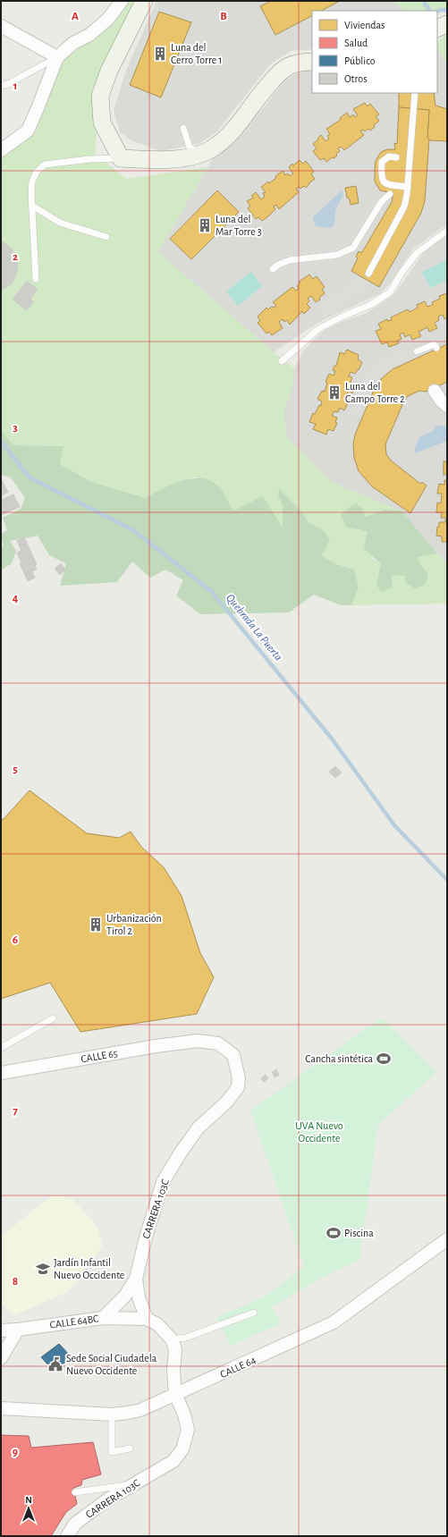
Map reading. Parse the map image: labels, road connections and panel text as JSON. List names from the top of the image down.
{
  "streets": {
    "street": [
      "CALLE 65",
      "CARRERA 103C",
      "CALLE 64BC",
      "CALLE 64"
    ]
  },
  "crossings": [
    ["CALLE 65", "CARRERA 103C"],
    ["CARRERA 103C", "CALLE 64"]
  ],
  "water": ["Quebrada La Puerta"],
  "parks": ["UVA Nuevo Occidente"],
  "places": {
    "building": [
      "Luna del Cerro Torre 1",
      "Luna del Mar Torre 3",
      "Luna del Campo Torre 2",
      "Urbanización Tirol 2"
    ],
    "sports": ["Cancha sintética", "Piscina"],
    "school or university": ["Jardín Infantil Nuevo Occidente"],
    "public building": ["Sede Social Ciudadela Nuevo Occidente"]
  },
  "legend": [
    "Viviendas",
    "Salud",
    "Público",
    "Otros"
  ],
  "north": "top",
  "grid": {
    "columns": ["A", "B"],
    "rows": [
      "1",
      "2",
      "3",
      "4",
      "5",
      "6",
      "7",
      "8",
      "9"
    ]
  }
}
